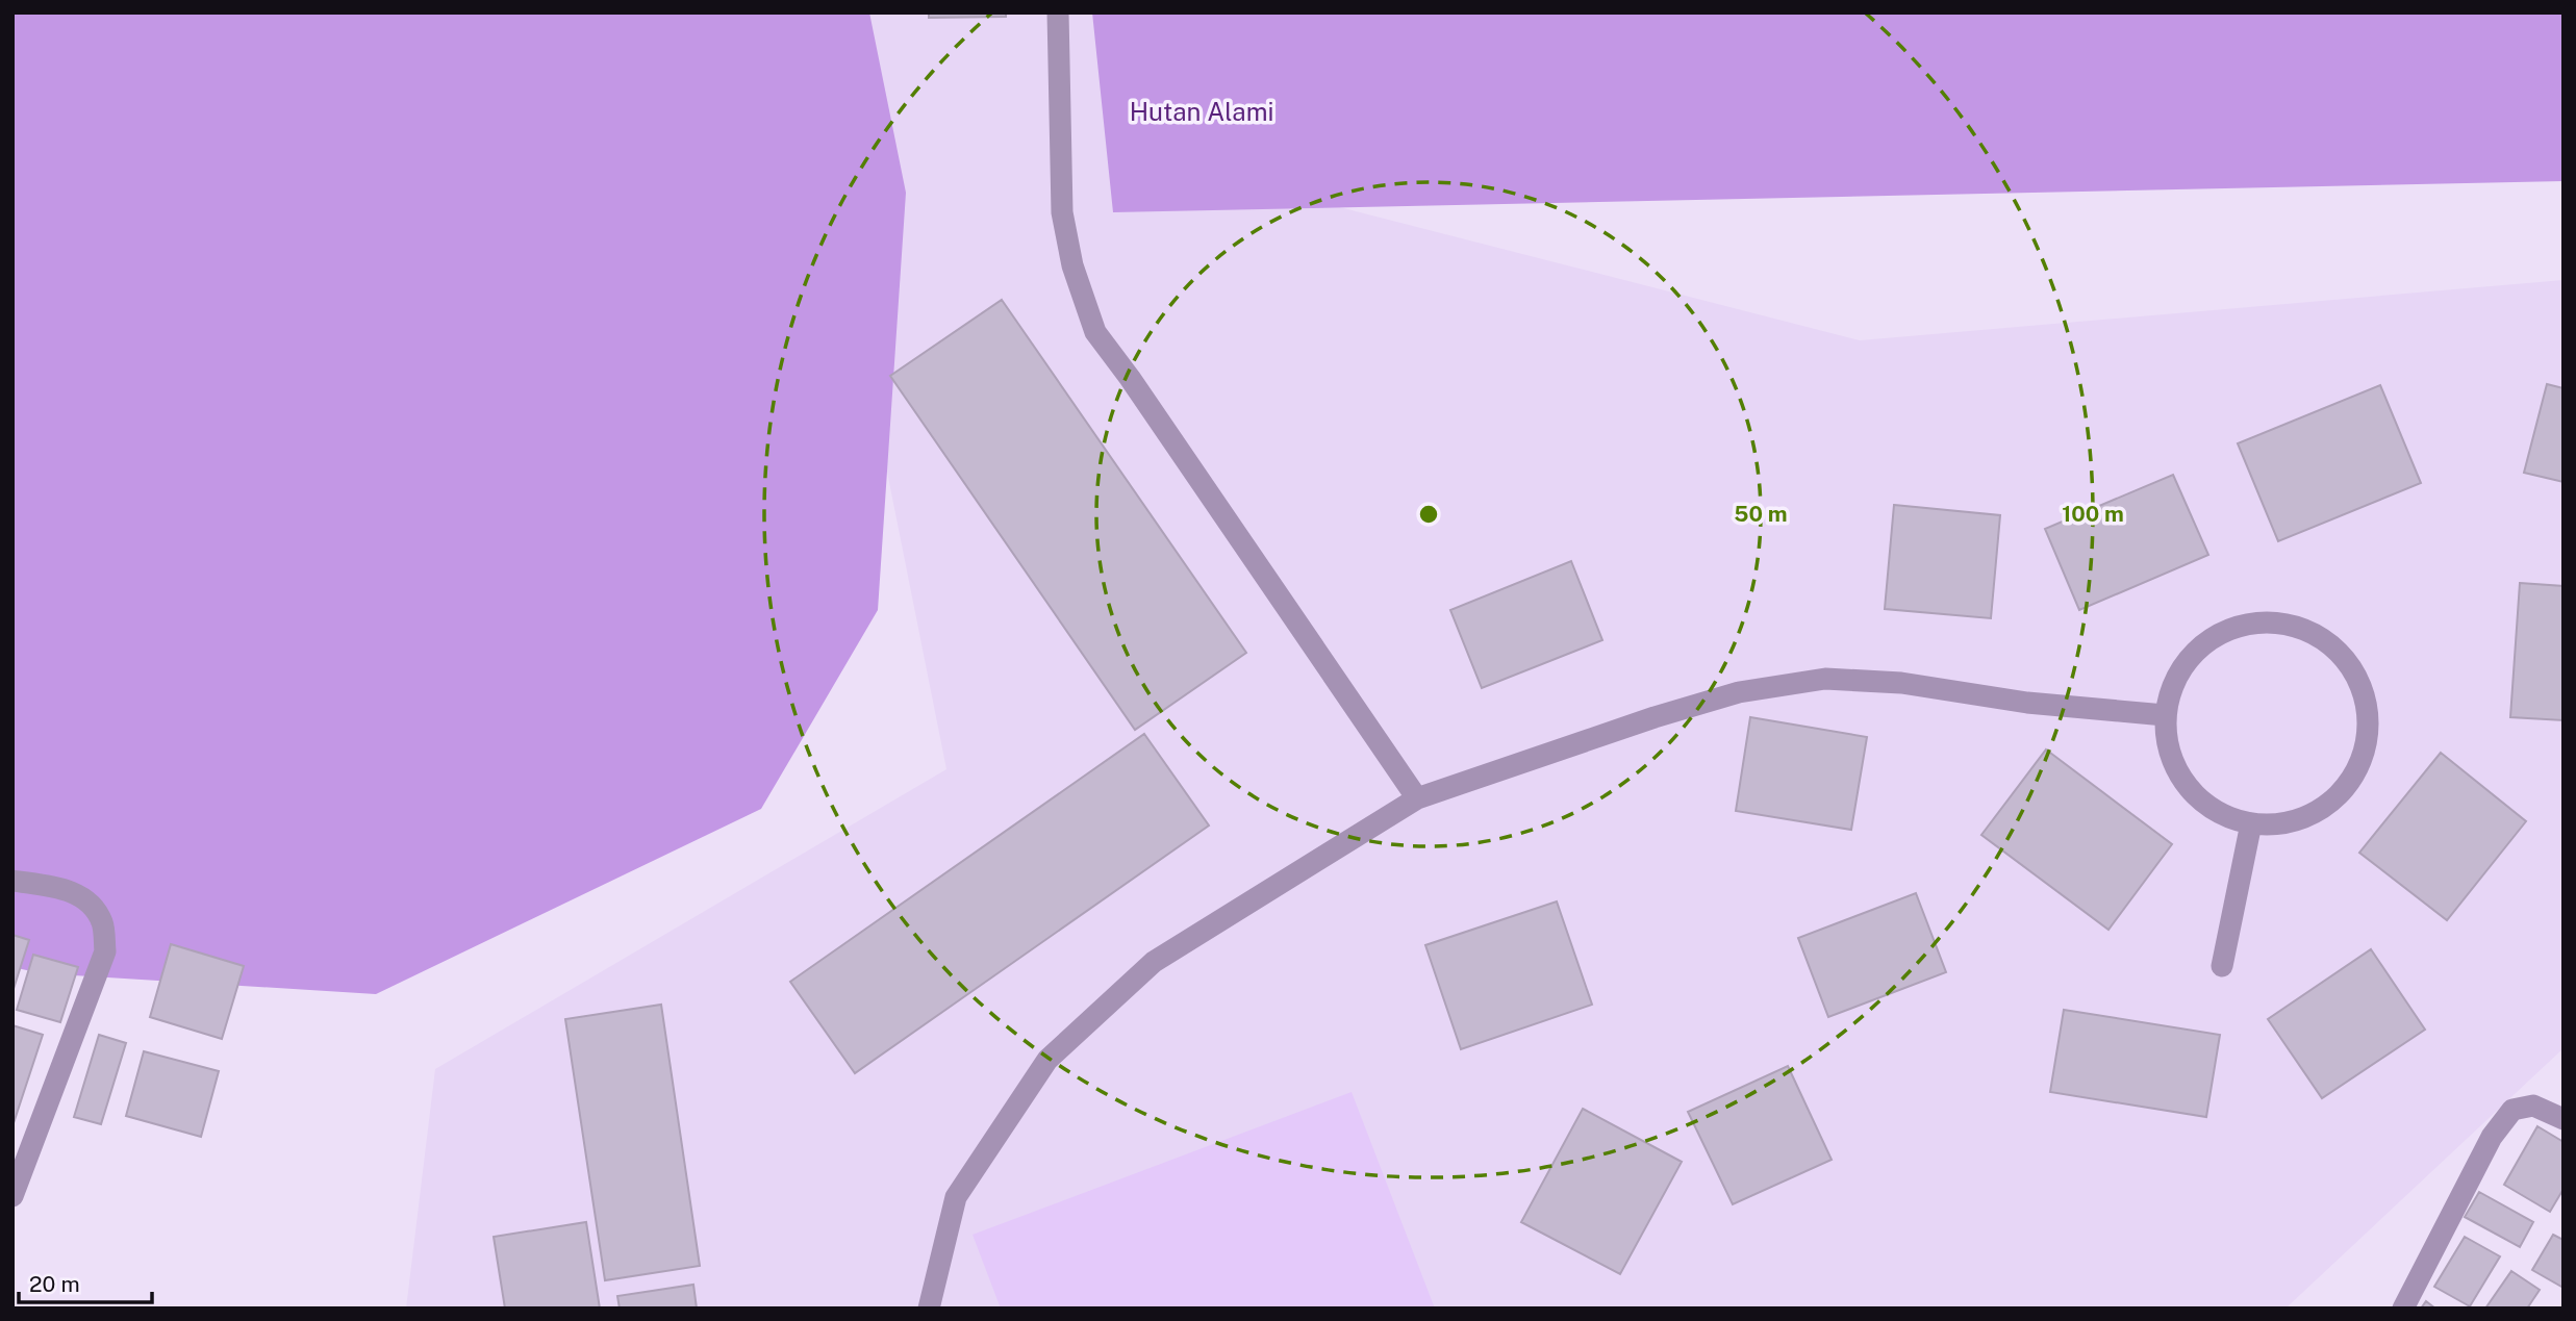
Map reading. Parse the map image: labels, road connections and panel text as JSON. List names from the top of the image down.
{
  "parks": ["Hutan Alami"],
  "scale_bar": "20 m",
  "rings": ["50 m", "100 m"]
}
